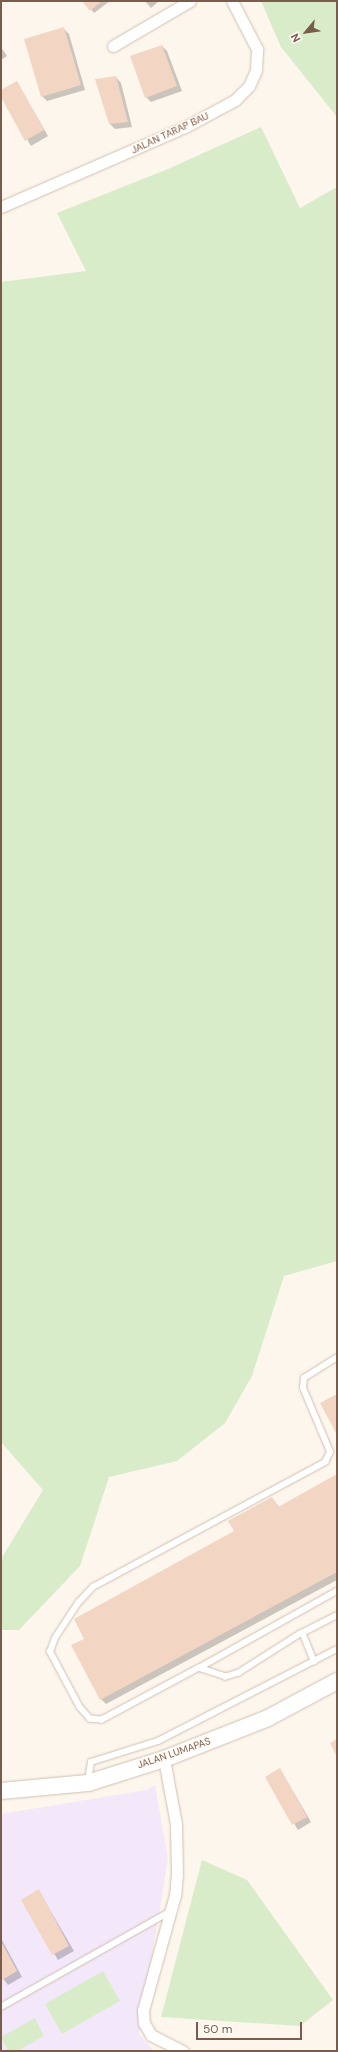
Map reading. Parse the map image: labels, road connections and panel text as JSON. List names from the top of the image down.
{
  "streets": {
    "main road": ["JALAN LUMAPAS"],
    "street": ["JALAN TARAP BAU"]
  },
  "scale_bar": "50 m",
  "north": "bottom left"
}
